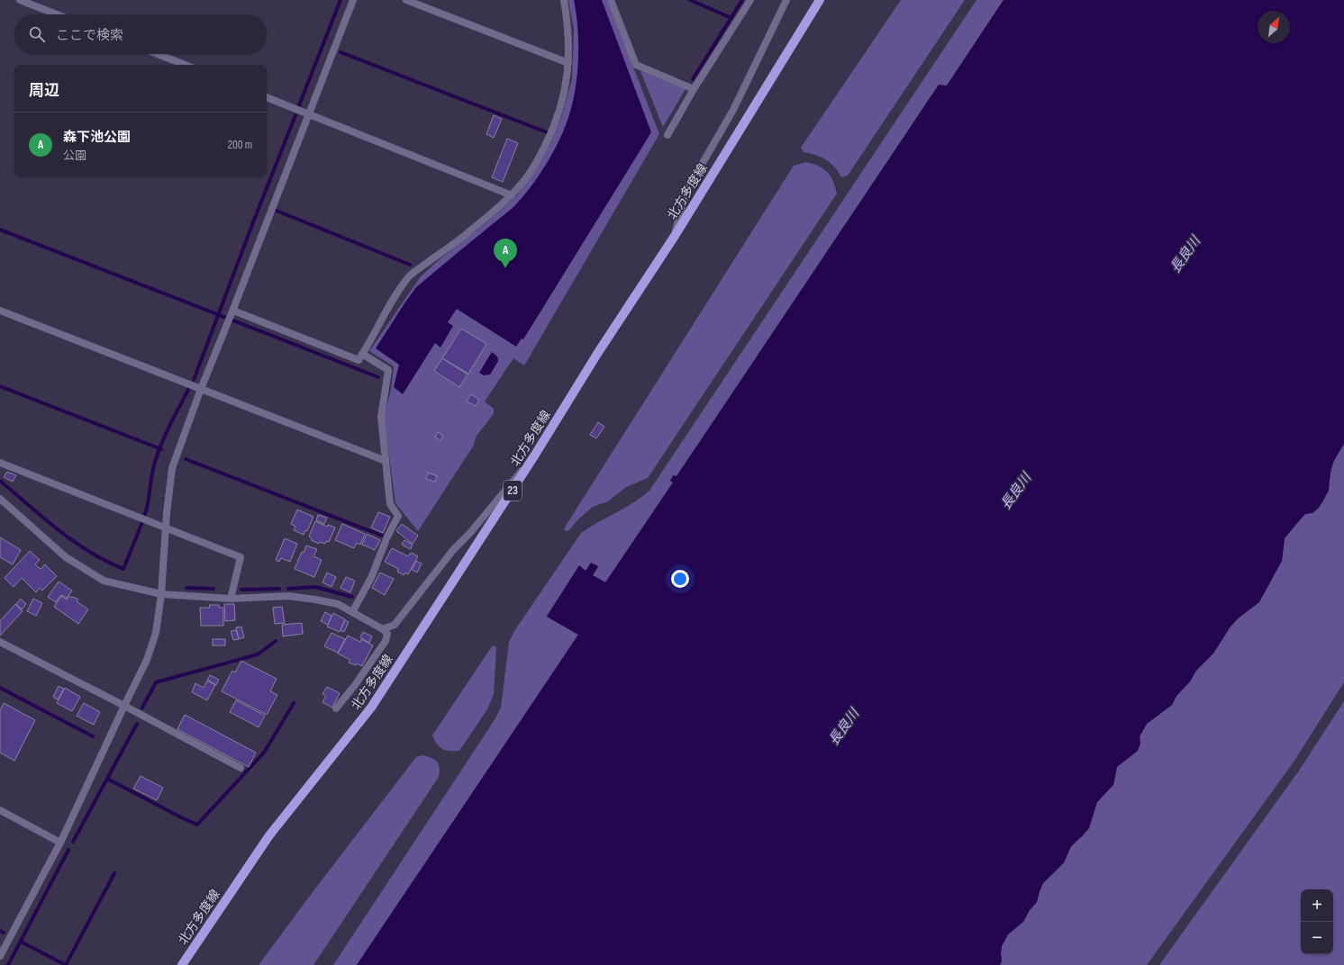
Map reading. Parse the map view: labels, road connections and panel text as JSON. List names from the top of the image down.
{
  "streets": {
    "main road": ["北方多度線", "23"]
  },
  "water": ["長良川"],
  "north": "top right",
  "page": {
    "search": "ここで検索",
    "heading": "周辺",
    "list": [
      {
        "mark": "A",
        "name": "森下池公園",
        "note": "公園",
        "value": "200 m"
      }
    ],
    "pins": "A",
    "map_buttons": ["+", "−"]
  }
}
